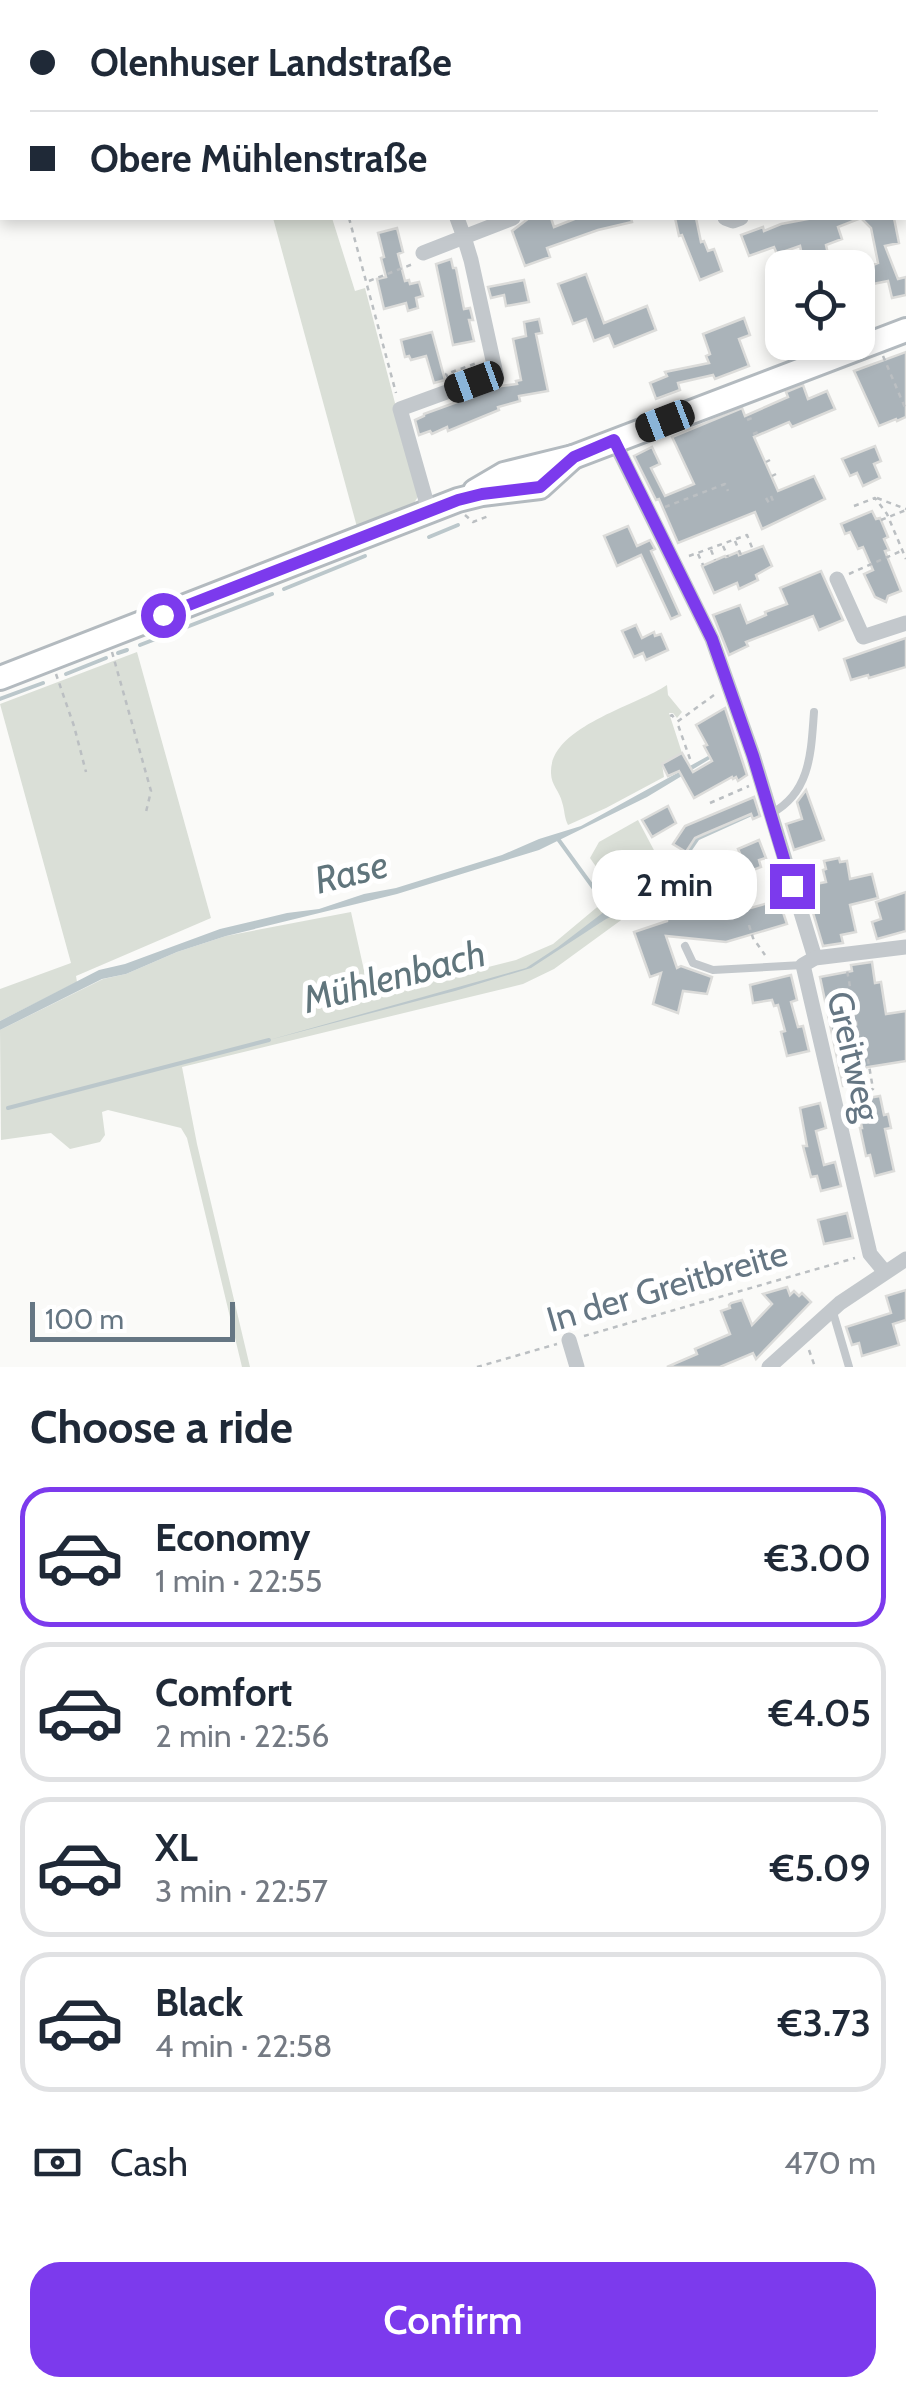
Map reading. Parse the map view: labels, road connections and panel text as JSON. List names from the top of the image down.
{
  "streets": {
    "street": ["Greitweg"],
    "path": ["In der Greitbreite"]
  },
  "crossings": [
    ["Greitweg", "In der Greitbreite"]
  ],
  "water": ["Rase", "Mühlenbach"],
  "scale_bar": "100 m",
  "page": {
    "banner": ["Olenhuser Landstraße", "Obere Mühlenstraße"],
    "bubble": "2 min",
    "scale": "100 m",
    "heading": "Choose a ride",
    "list": [
      {
        "name": "Economy",
        "note": "1 min · 22:55",
        "value": "€3.00"
      },
      {
        "name": "Comfort",
        "note": "2 min · 22:56",
        "value": "€4.05"
      },
      {
        "name": "XL",
        "note": "3 min · 22:57",
        "value": "€5.09"
      },
      {
        "name": "Black",
        "note": "4 min · 22:58",
        "value": "€3.73"
      }
    ],
    "pay": ["Cash", "470 m"],
    "buttons": "Confirm"
  }
}
